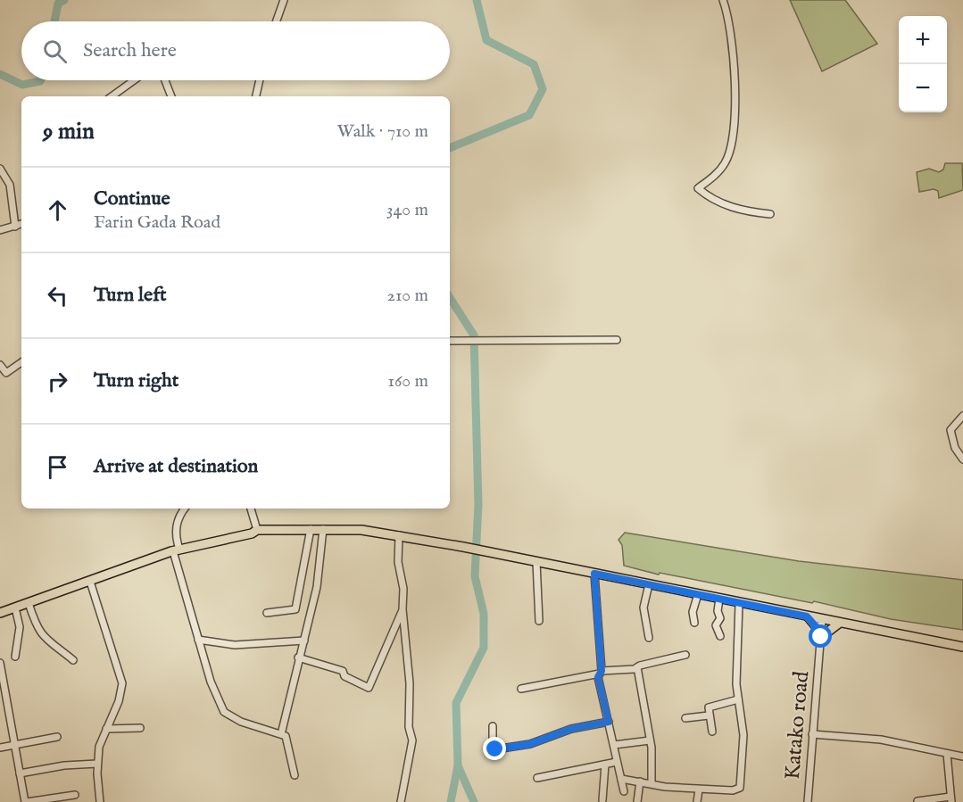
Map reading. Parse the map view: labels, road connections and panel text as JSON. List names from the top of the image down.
{
  "streets": {
    "street": ["Katako road"]
  },
  "page": {
    "map_buttons": ["+", "−"],
    "search": "Search here",
    "heading": ["9 min", "Walk · 710 m"],
    "list": [
      ["Continue", "Farin Gada Road", "340 m"],
      ["Turn left", "210 m"],
      ["Turn right", "160 m"],
      "Arrive at destination"
    ]
  }
}
